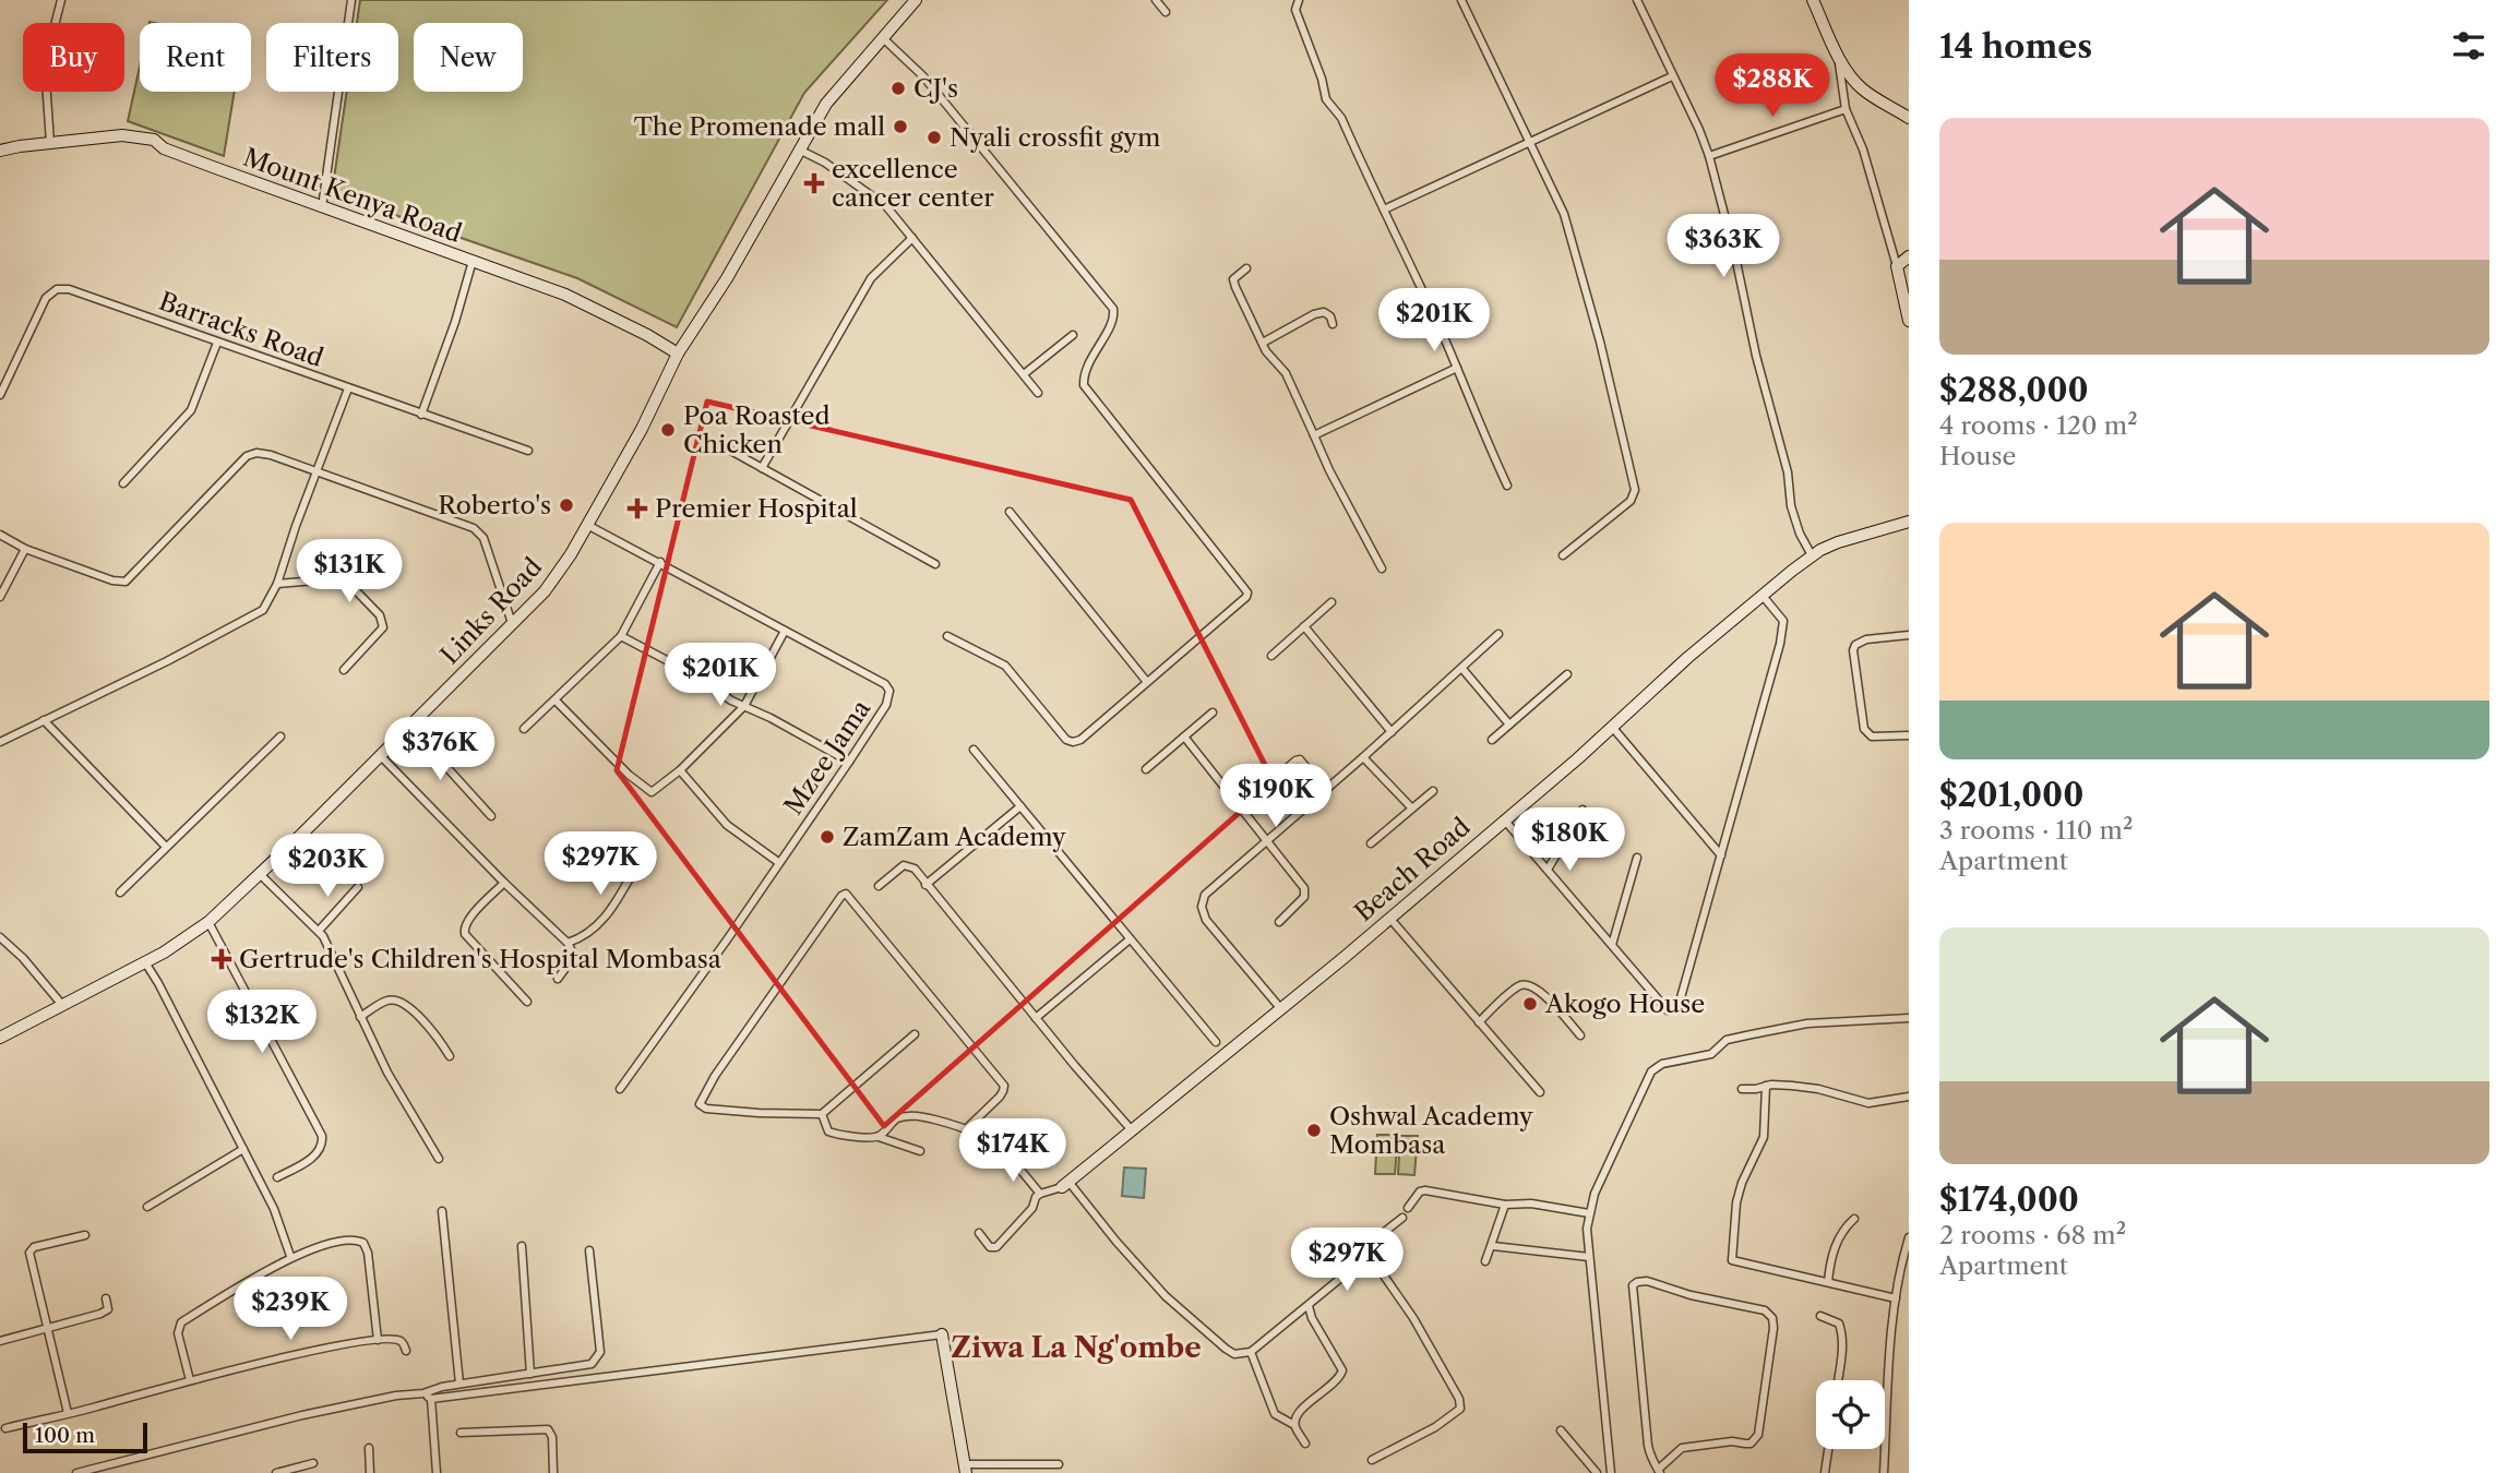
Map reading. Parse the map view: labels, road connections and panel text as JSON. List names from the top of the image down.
{
  "streets": {
    "main road": ["Mount Kenya Road", "Links Road", "Beach Road"],
    "street": ["Barracks Road", "Mzee Jama"]
  },
  "crossings": [
    ["Mount Kenya Road", "Links Road"],
    ["Links Road", "Mzee Jama"]
  ],
  "districts": ["Ziwa La Ng'ombe"],
  "places": {
    "other": [
      "CJ's",
      "The Promenade mall",
      "Nyali crossfit gym",
      "Poa Roasted Chicken",
      "Roberto's",
      "ZamZam Academy",
      "Akogo House",
      "Oshwal Academy Mombasa"
    ],
    "health": ["excellence cancer center", "Premier Hospital", "Gertrude's Children's Hospital Mombasa"]
  },
  "scale_bar": "100 m",
  "page": {
    "heading": "14 homes",
    "chip": [
      "Buy",
      "Rent",
      "Filters",
      "New"
    ],
    "price": [
      "$288K",
      "$363K",
      "$201K",
      "$131K",
      "$201K",
      "$376K",
      "$190K",
      "$180K",
      "$297K",
      "$203K",
      "$132K",
      "$174K",
      "$297K",
      "$239K"
    ],
    "list": [
      {
        "name": "$288,000",
        "note": "4 rooms · 120 m² · House"
      },
      {
        "name": "$201,000",
        "note": "3 rooms · 110 m² · Apartment"
      },
      {
        "name": "$174,000",
        "note": "2 rooms · 68 m² · Apartment"
      }
    ],
    "scale": "100 m"
  }
}
